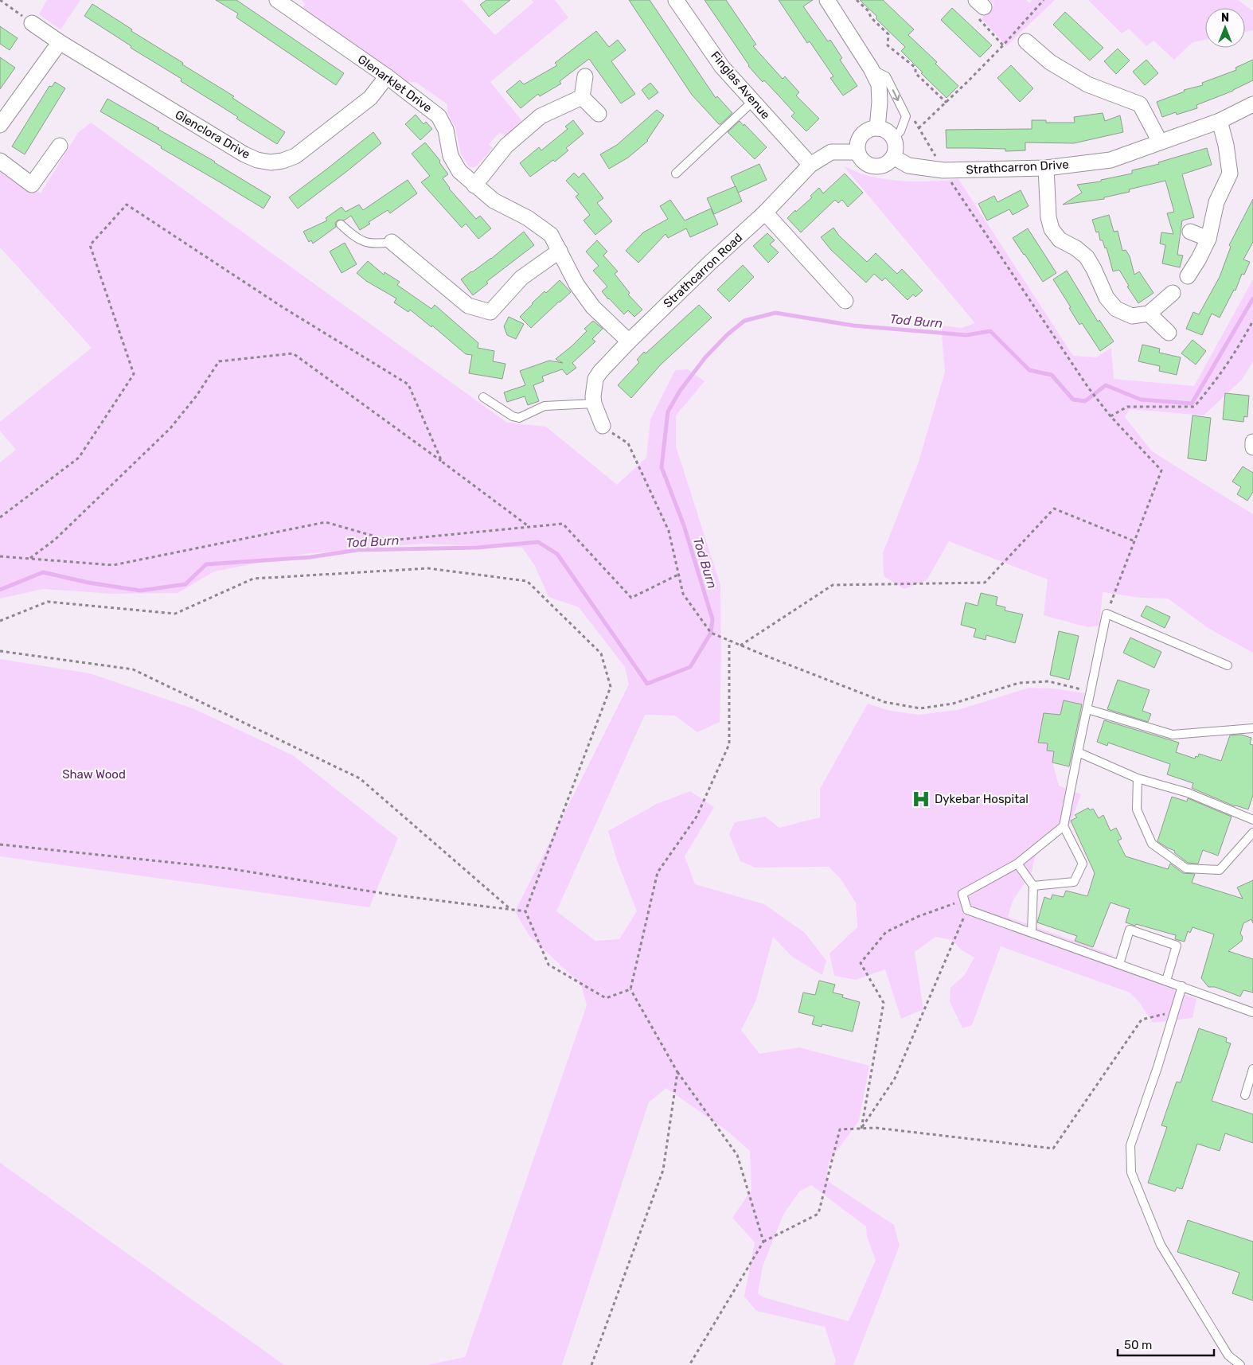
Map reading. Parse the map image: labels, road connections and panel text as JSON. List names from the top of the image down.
{
  "streets": {
    "street": [
      "Glenarklet Drive",
      "Finglas Avenue",
      "Glenclora Drive",
      "Strathcarron Drive",
      "Strathcarron Road"
    ]
  },
  "crossings": [
    ["Glenarklet Drive", "Glenclora Drive"],
    ["Glenarklet Drive", "Strathcarron Road"],
    ["Finglas Avenue", "Strathcarron Road"],
    ["Strathcarron Drive", "Strathcarron Road"]
  ],
  "water": ["Tod Burn"],
  "parks": ["Shaw Wood"],
  "places": {
    "hospital": ["Dykebar Hospital"]
  },
  "scale_bar": "50 m",
  "north": "top"
}
